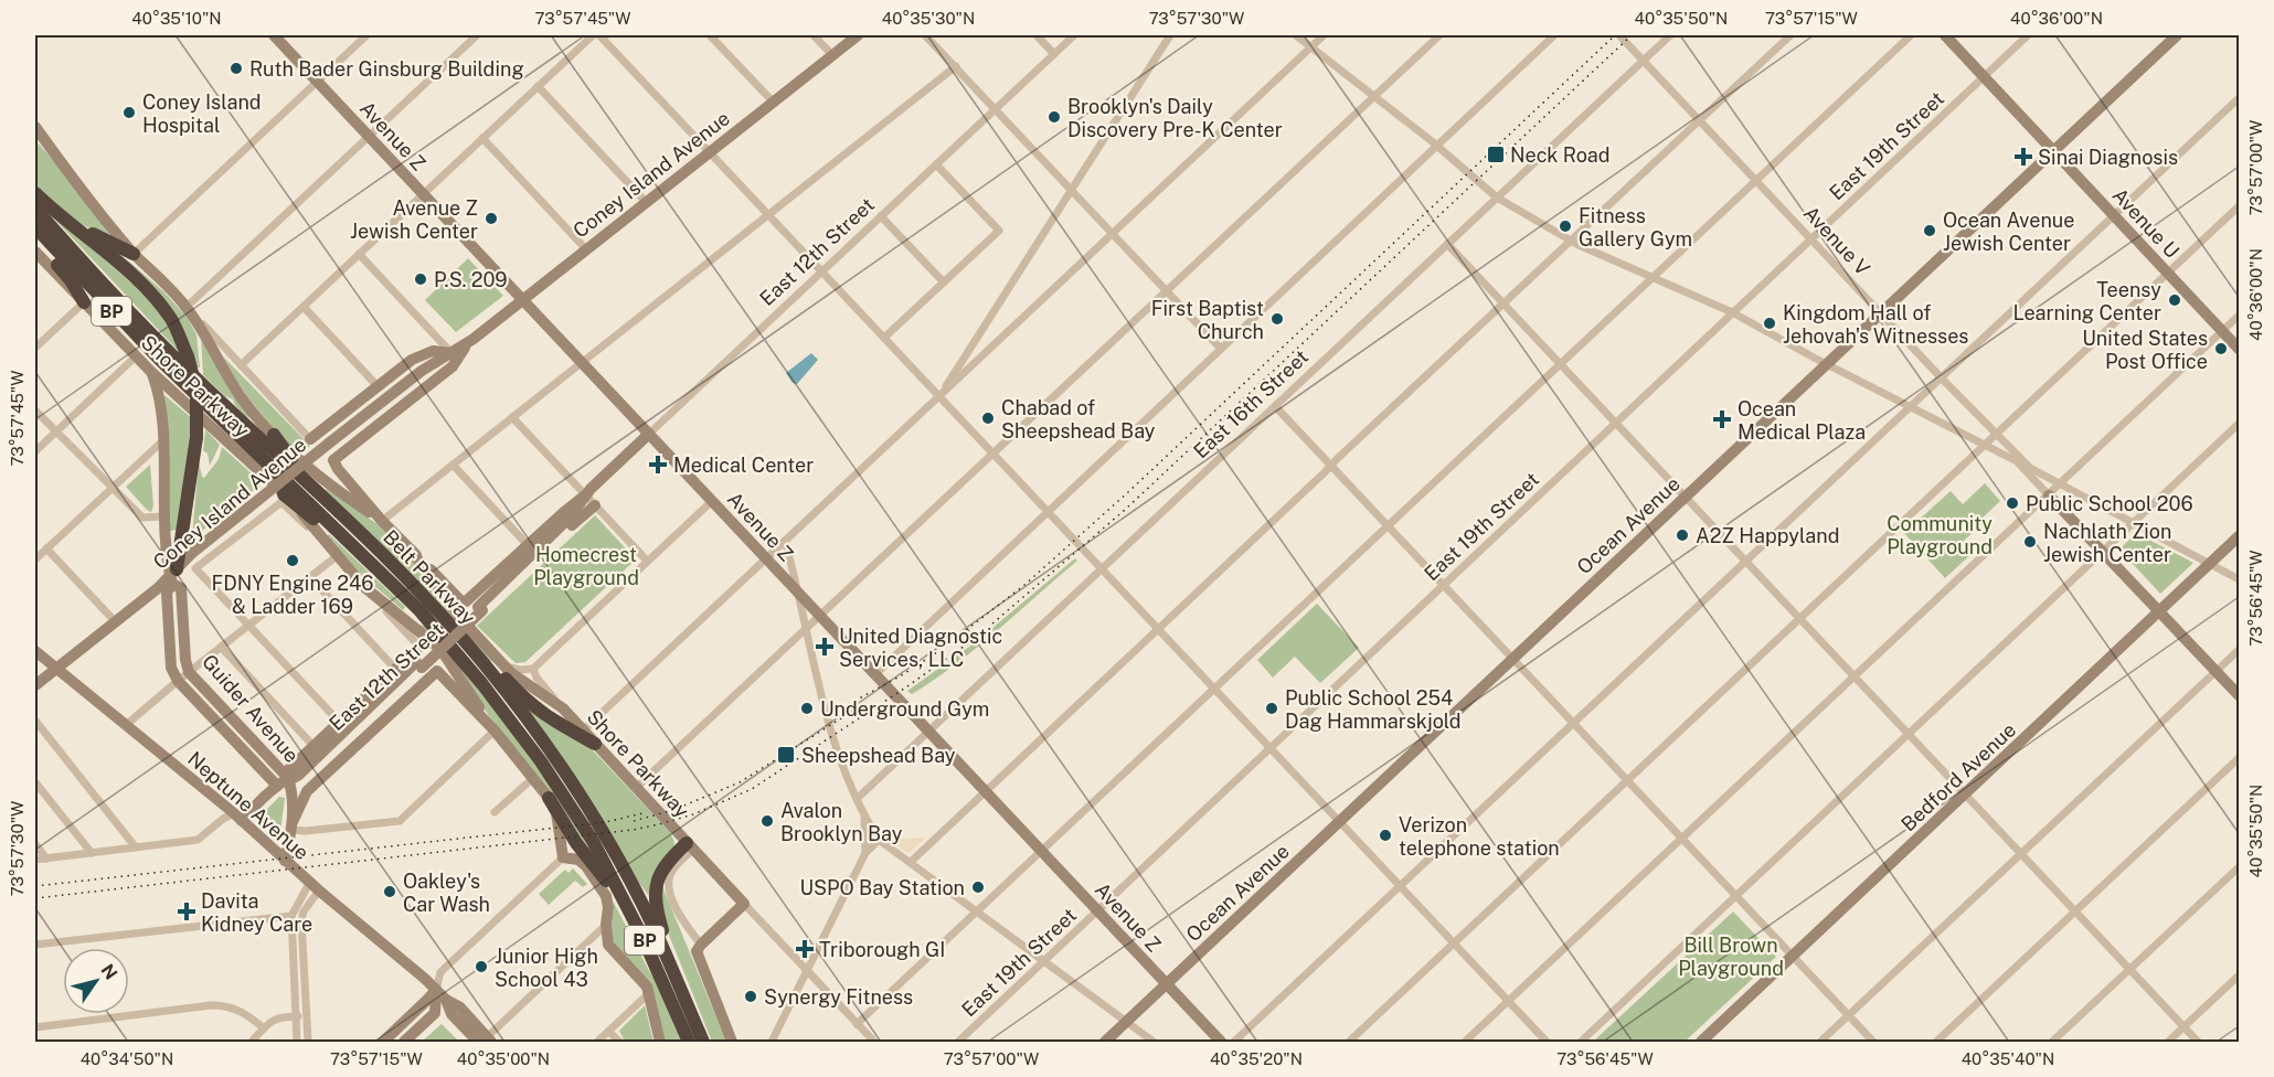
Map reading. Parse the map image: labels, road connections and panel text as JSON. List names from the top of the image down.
{
  "streets": {
    "highway": ["BP", "Belt Parkway"],
    "main road": [
      "Avenue Z",
      "Coney Island Avenue",
      "Avenue U",
      "East 12th Street",
      "Shore Parkway",
      "Ocean Avenue",
      "Guider Avenue",
      "Bedford Avenue",
      "Neptune Avenue"
    ],
    "street": ["East 19th Street", "Avenue V", "East 16th Street"]
  },
  "crossings": [
    ["Avenue Z", "East 19th Street"],
    ["Avenue Z", "Coney Island Avenue"],
    ["Avenue Z", "East 12th Street"],
    ["Avenue Z", "East 16th Street"],
    ["Avenue Z", "Ocean Avenue"],
    ["East 19th Street", "Avenue U"],
    ["East 19th Street", "Avenue V"],
    ["Coney Island Avenue", "Shore Parkway"],
    ["Coney Island Avenue", "Guider Avenue"],
    ["Coney Island Avenue", "Neptune Avenue"],
    ["Avenue U", "Ocean Avenue"],
    ["Avenue V", "East 16th Street"],
    ["Avenue V", "Ocean Avenue"],
    ["Avenue V", "Bedford Avenue"],
    ["East 12th Street", "Shore Parkway"],
    ["East 12th Street", "Guider Avenue"],
    ["East 12th Street", "Neptune Avenue"],
    ["Shore Parkway", "Guider Avenue"],
    ["Guider Avenue", "Neptune Avenue"]
  ],
  "parks": ["Community Playground", "Homecrest Playground", "Bill Brown Playground"],
  "places": {
    "other": [
      "Ruth Bader Ginsburg Building",
      "Coney Island Hospital",
      "Brooklyn's Daily Discovery Pre-K Center",
      "Avenue Z Jewish Center",
      "Fitness Gallery Gym",
      "Ocean Avenue Jewish Center",
      "P.S. 209",
      "Teensy Learning Center",
      "First Baptist Church",
      "Kingdom Hall of Jehovah's Witnesses",
      "United States Post Office",
      "Chabad of Sheepshead Bay",
      "Public School 206",
      "A2Z Happyland",
      "Nachlath Zion Jewish Center",
      "FDNY Engine 246 & Ladder 169",
      "Underground Gym",
      "Public School 254 Dag Hammarskjold",
      "Avalon Brooklyn Bay",
      "Verizon telephone station",
      "USPO Bay Station",
      "Oakley's Car Wash",
      "Junior High School 43",
      "Synergy Fitness"
    ],
    "transit": ["Neck Road", "Sheepshead Bay"],
    "health": [
      "Sinai Diagnosis",
      "Ocean Medical Plaza",
      "Medical Center",
      "United Diagnostic Services, LLC",
      "Davita Kidney Care",
      "Triborough GI"
    ]
  },
  "north": "top right",
  "coordinates": [
    "40°35'10\"N",
    "73°57'45\"W",
    "40°35'30\"N",
    "73°57'30\"W",
    "40°35'50\"N",
    "73°57'15\"W",
    "40°36'00\"N",
    "73°57'00\"W",
    "73°56'45\"W",
    "40°34'50\"N",
    "40°35'00\"N",
    "40°35'20\"N",
    "40°35'40\"N"
  ]
}
